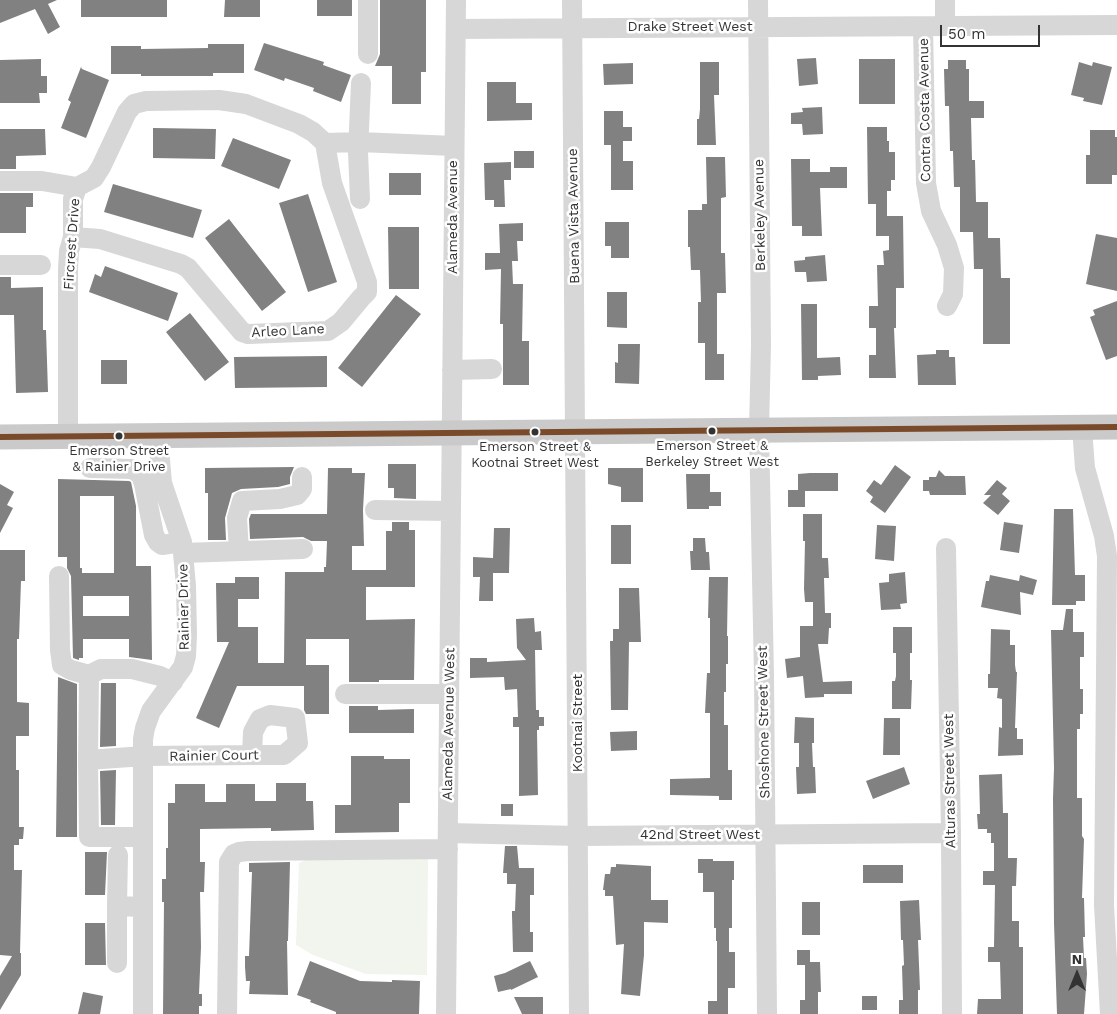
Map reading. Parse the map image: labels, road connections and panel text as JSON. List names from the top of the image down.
{
  "streets": {
    "street": [
      "Drake Street West",
      "Contra Costa Avenue",
      "Berkeley Avenue",
      "Buena Vista Avenue",
      "Alameda Avenue",
      "Fircrest Drive",
      "Arleo Lane",
      "Rainier Drive",
      "Shoshone Street West",
      "Kootnai Street",
      "Alameda Avenue West",
      "Rainier Court",
      "Alturas Street West",
      "42nd Street West"
    ]
  },
  "crossings": [
    ["Drake Street West", "Contra Costa Avenue"],
    ["Drake Street West", "Berkeley Avenue"],
    ["Drake Street West", "Buena Vista Avenue"],
    ["Drake Street West", "Alameda Avenue"],
    ["Berkeley Avenue", "Shoshone Street West"],
    ["Buena Vista Avenue", "Kootnai Street"],
    ["Alameda Avenue", "Alameda Avenue West"],
    ["Fircrest Drive", "Arleo Lane"],
    ["Rainier Drive", "Rainier Court"],
    ["Shoshone Street West", "42nd Street West"],
    ["Kootnai Street", "42nd Street West"],
    ["Alameda Avenue West", "42nd Street West"],
    ["Alturas Street West", "42nd Street West"]
  ],
  "places": ["Emerson Street & Berkeley Street West", "Emerson Street & Kootnai Street West", "Emerson Street & Rainier Drive"],
  "scale_bar": "50 m",
  "north": "top"
}
